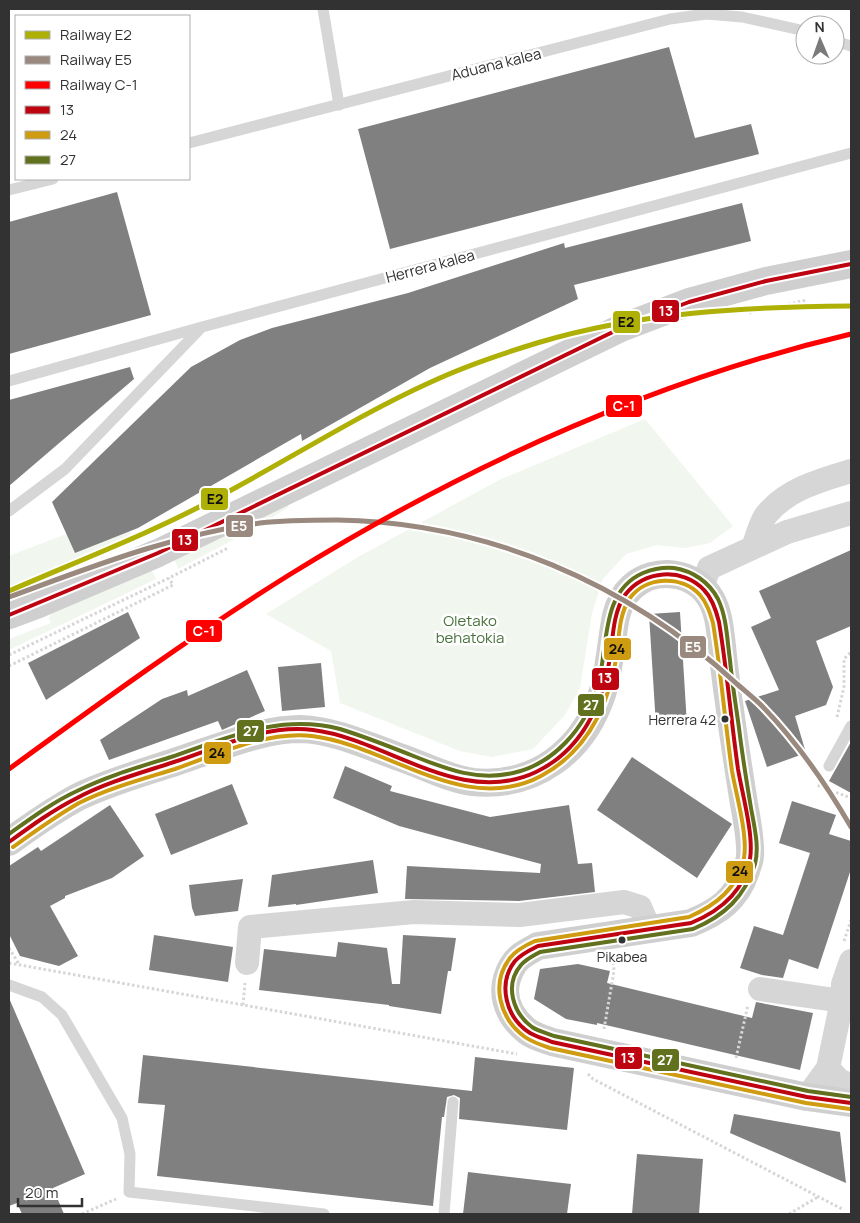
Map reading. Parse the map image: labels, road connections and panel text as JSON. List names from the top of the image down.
{
  "streets": {
    "lane": ["Aduana kalea", "Herrera kalea"]
  },
  "parks": ["Oletako behatokia"],
  "places": ["Herrera 42", "Pikabea"],
  "lines": [
    "transit line 13",
    "rail line E2",
    "rail line C-1",
    "rail line E5",
    "transit line 27",
    "transit line 24"
  ],
  "legend": [
    "Railway E2",
    "Railway E5",
    "Railway C-1",
    "13",
    "24",
    "27"
  ],
  "scale_bar": "20 m",
  "north": "top"
}
